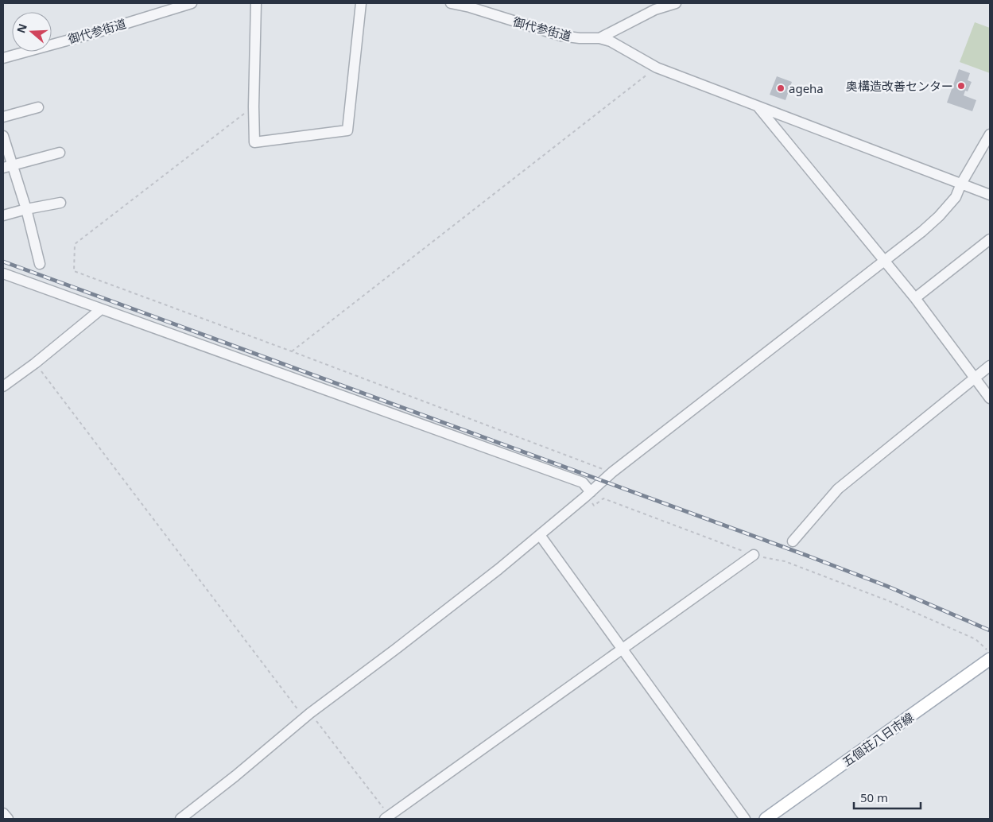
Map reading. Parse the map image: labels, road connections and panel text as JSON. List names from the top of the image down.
{
  "streets": {
    "main road": ["五個荘八日市線"],
    "street": ["御代参街道"]
  },
  "places": ["奥構造改善センター", "ageha"],
  "scale_bar": "50 m",
  "north": "left"
}
